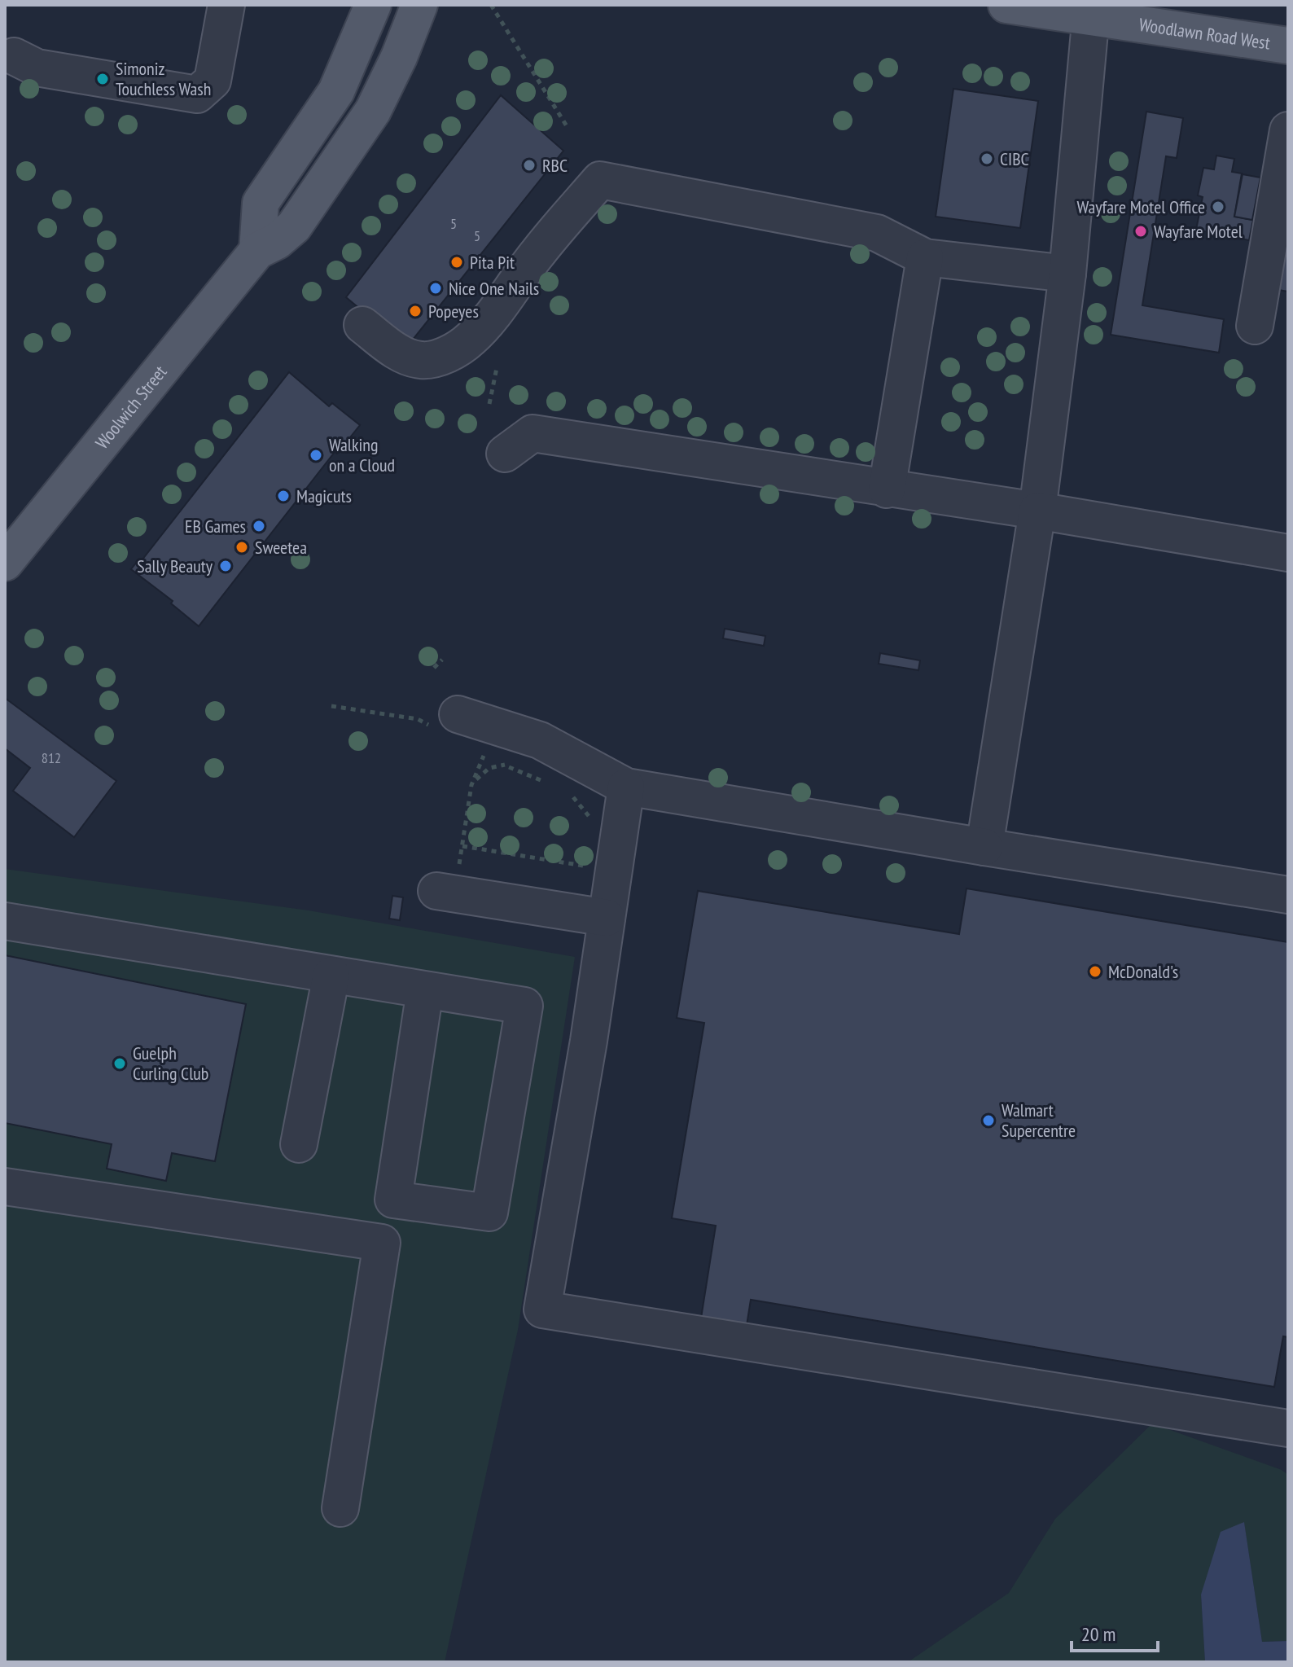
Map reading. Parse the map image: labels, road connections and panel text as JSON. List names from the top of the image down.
{
  "streets": {
    "main road": ["Woodlawn Road West", "Woolwich Street"]
  },
  "places": [
    "Simoniz Touchless Wash",
    "CIBC",
    "RBC",
    "Wayfare Motel Office",
    "Wayfare Motel",
    "Pita Pit",
    "Nice One Nails",
    "Popeyes",
    "Walking on a Cloud",
    "Magicuts",
    "EB Games",
    "Sweetea",
    "Sally Beauty",
    "McDonald's",
    "Guelph Curling Club",
    "Walmart Supercentre"
  ],
  "house_numbers": ["5", "5", "812"],
  "scale_bar": "20 m"
}
